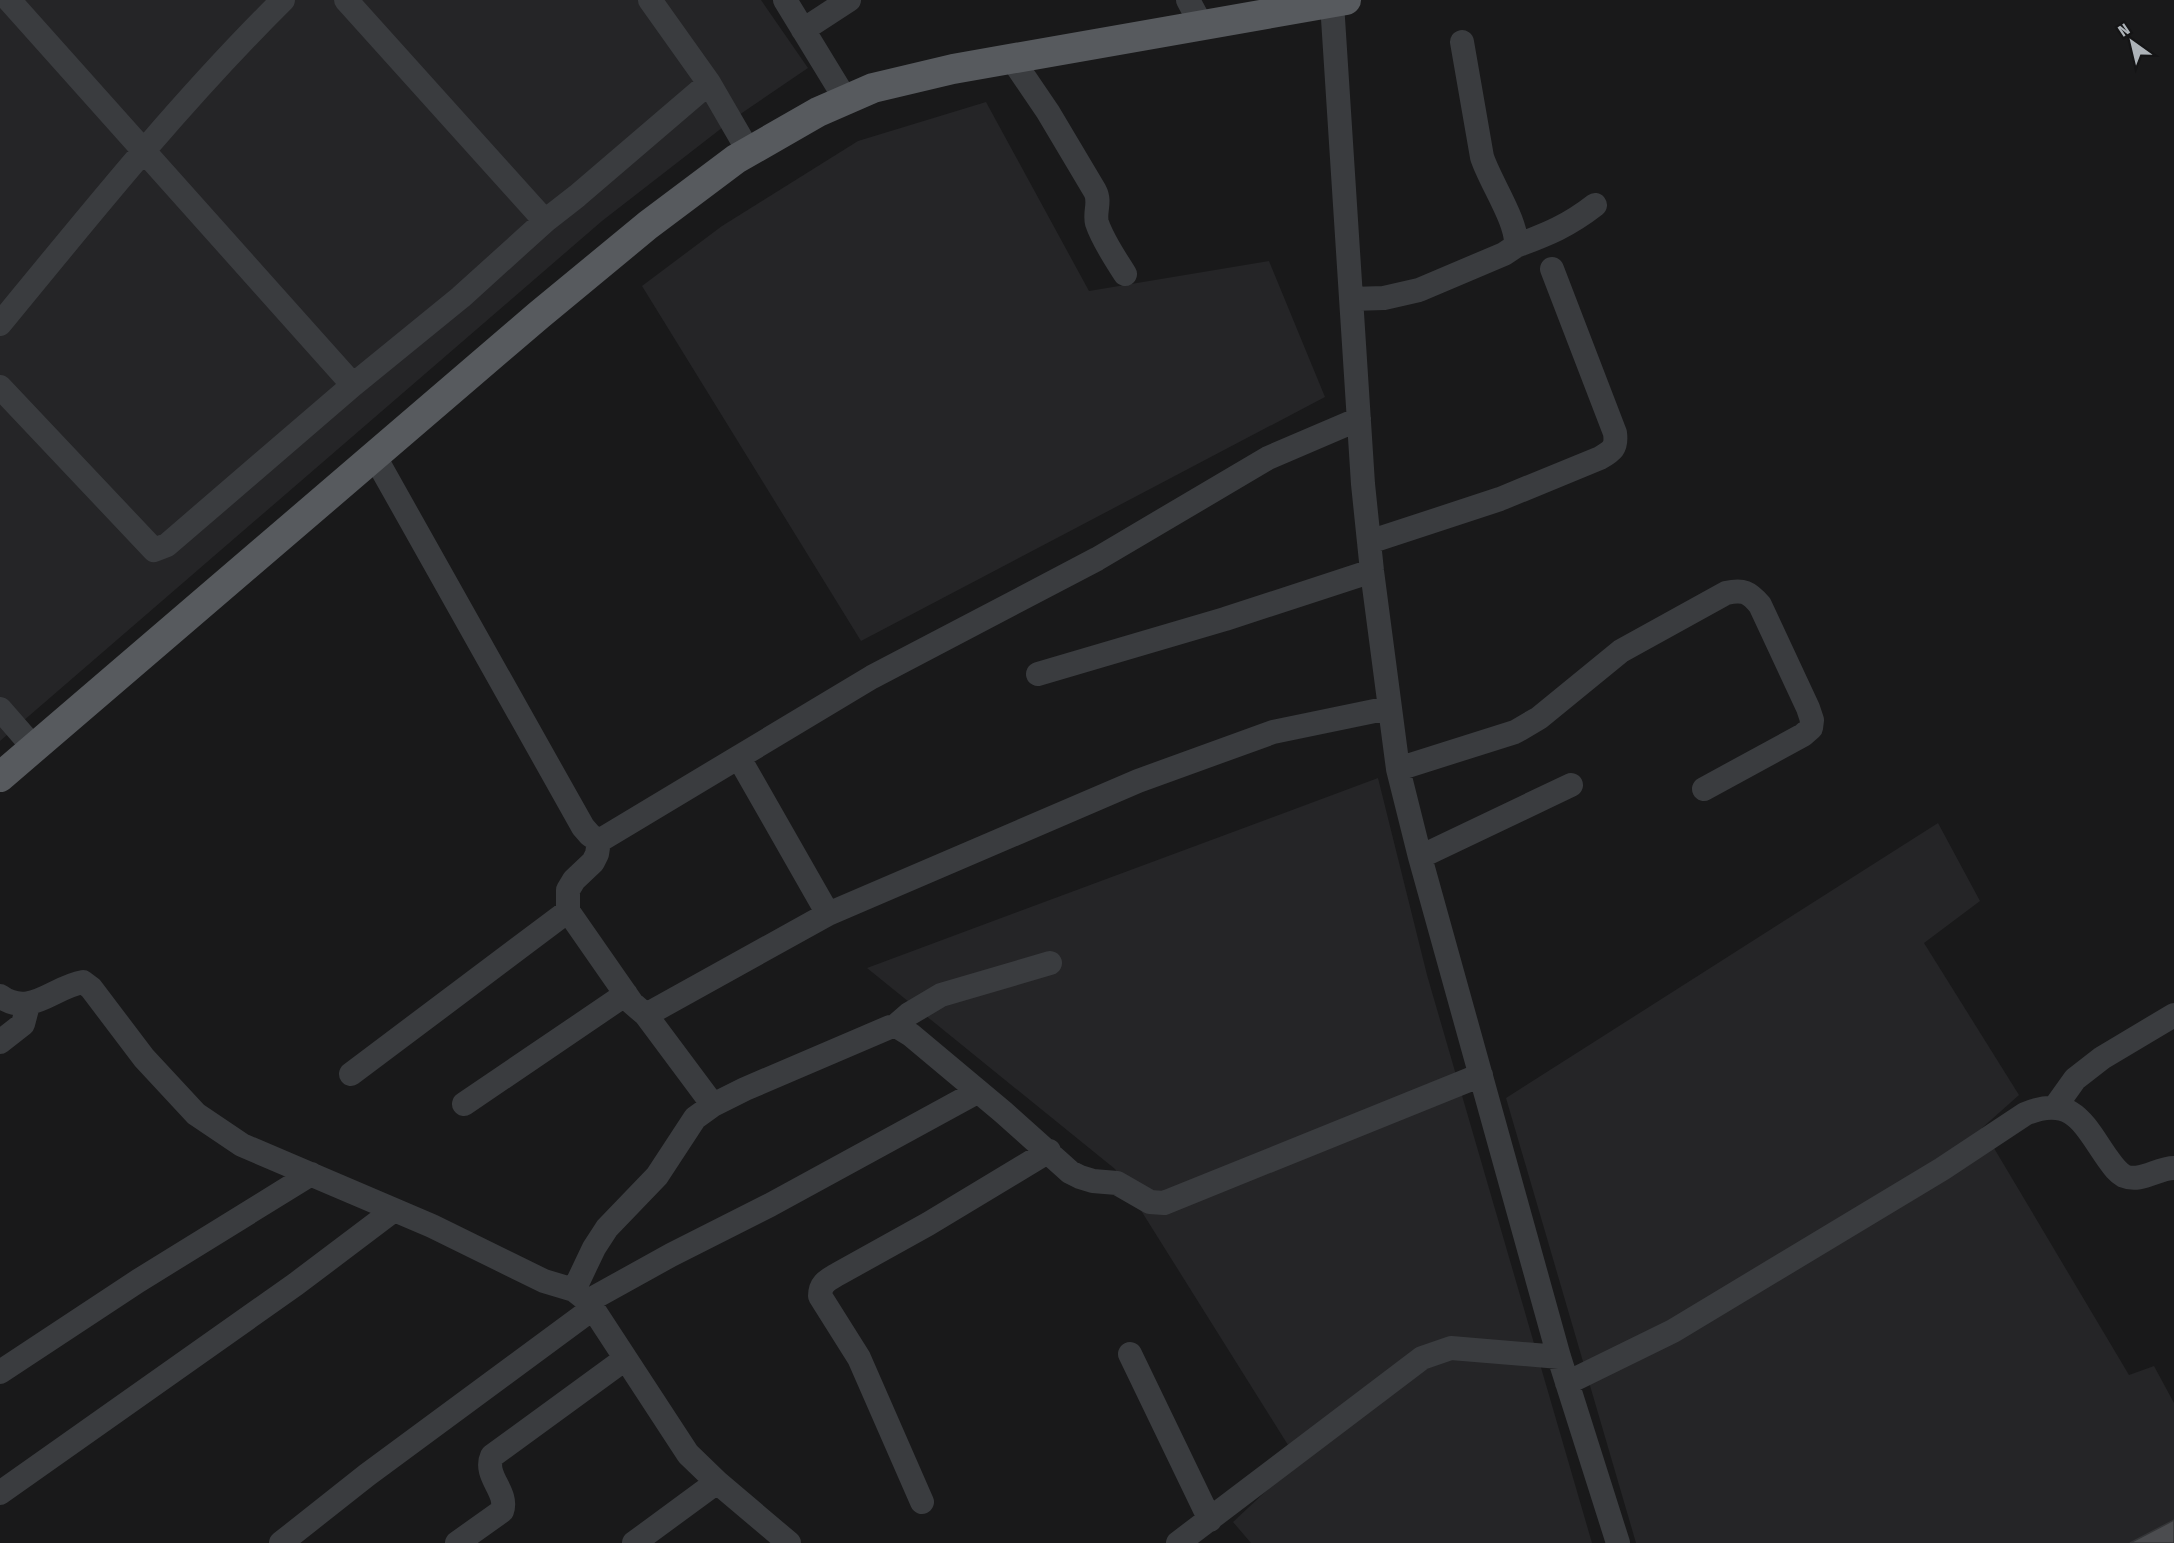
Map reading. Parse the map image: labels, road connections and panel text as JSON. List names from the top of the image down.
{
  "north": "top left"
}
